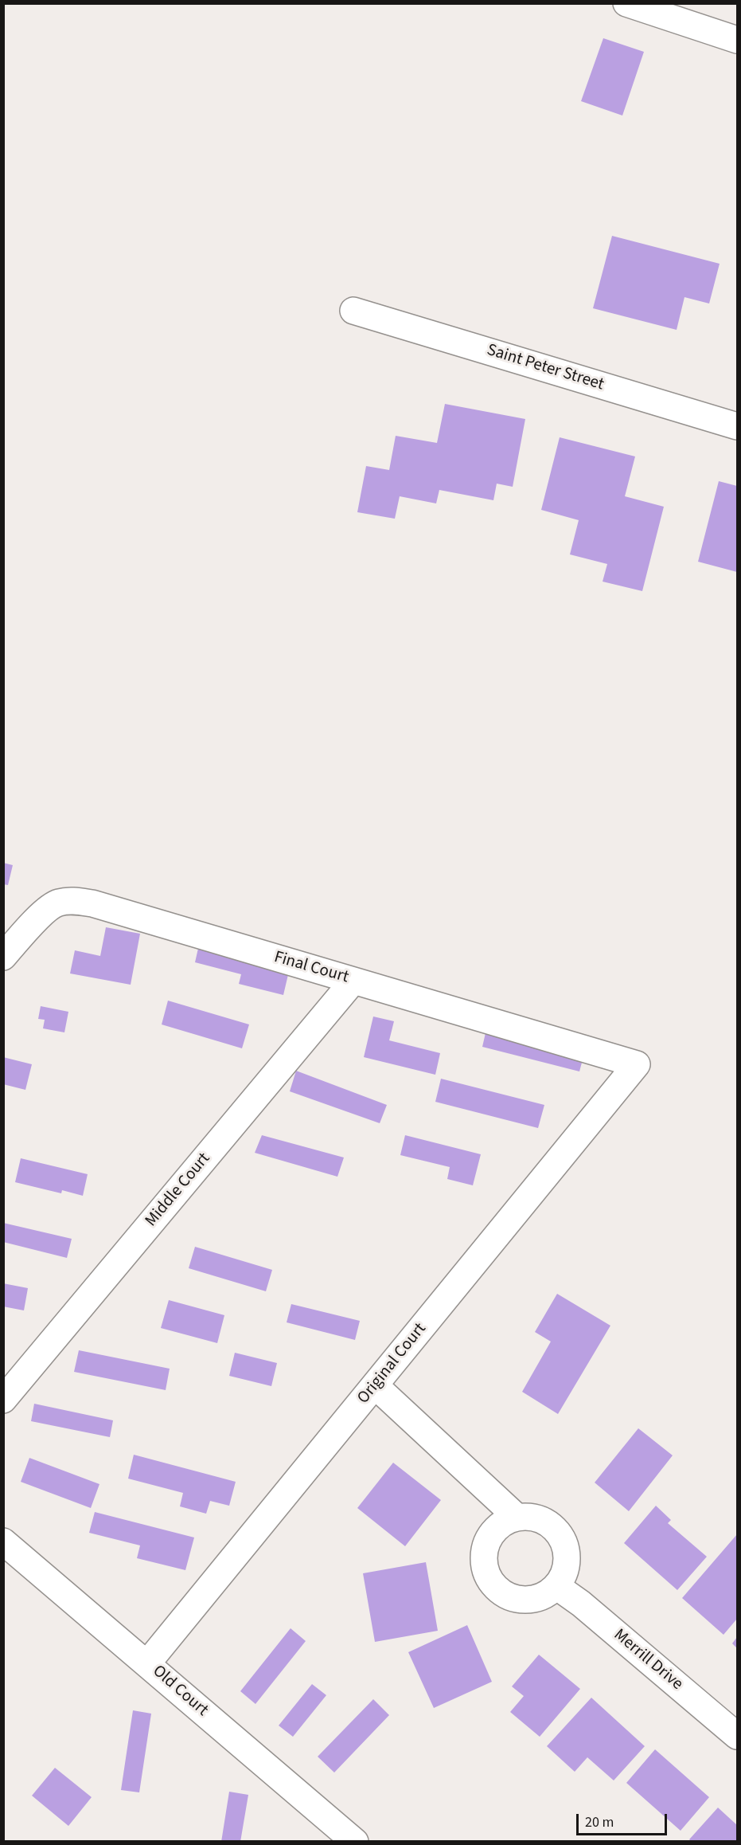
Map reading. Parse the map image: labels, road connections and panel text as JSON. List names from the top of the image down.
{
  "streets": {
    "street": [
      "Saint Peter Street",
      "Final Court",
      "Middle Court",
      "Original Court",
      "Merrill Drive",
      "Old Court"
    ]
  },
  "crossings": [
    ["Final Court", "Middle Court"],
    ["Final Court", "Original Court"],
    ["Original Court", "Old Court"]
  ],
  "scale_bar": "20 m"
}
